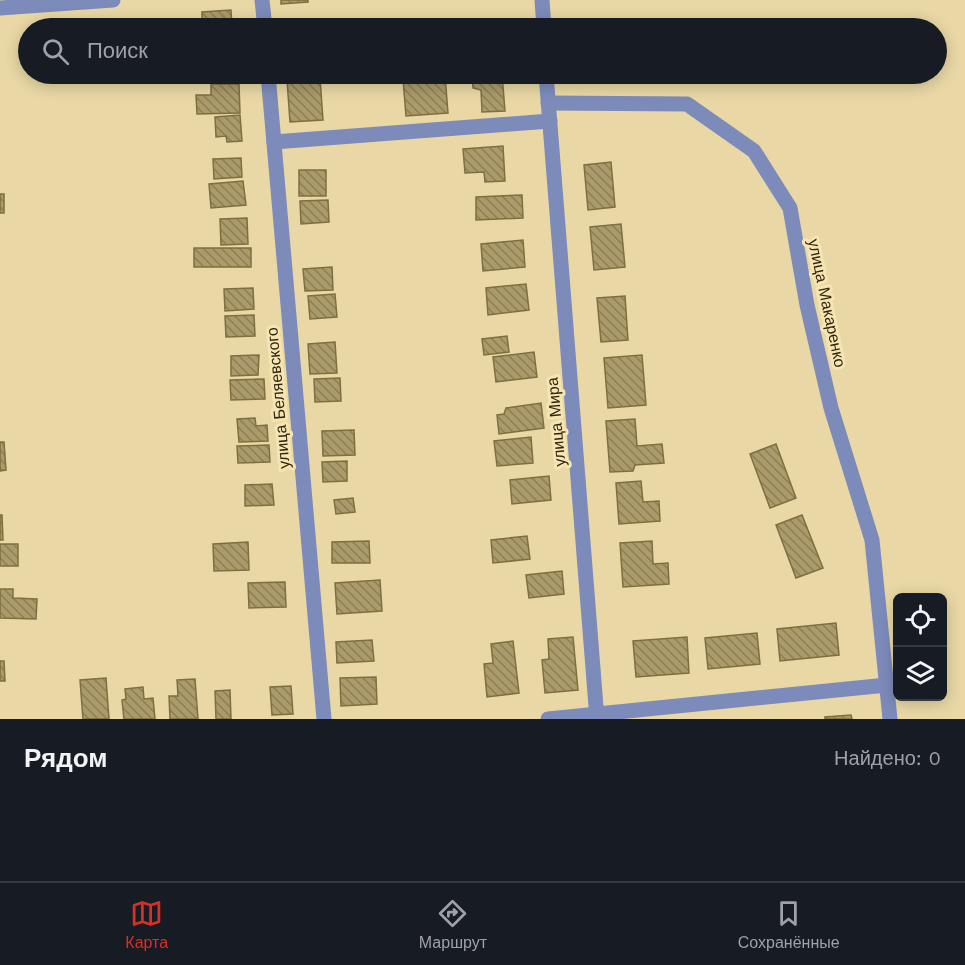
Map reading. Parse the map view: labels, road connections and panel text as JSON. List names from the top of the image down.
{
  "streets": {
    "street": ["улица Макаренко", "улица Беляевского", "улица Мира"]
  },
  "crossings": [
    ["улица Макаренко", "улица Мира"]
  ],
  "page": {
    "search": "Поиск",
    "heading": ["Рядом", "Найдено: 0"],
    "nav": ["Карта", "Маршрут", "Сохранённые"]
  }
}
